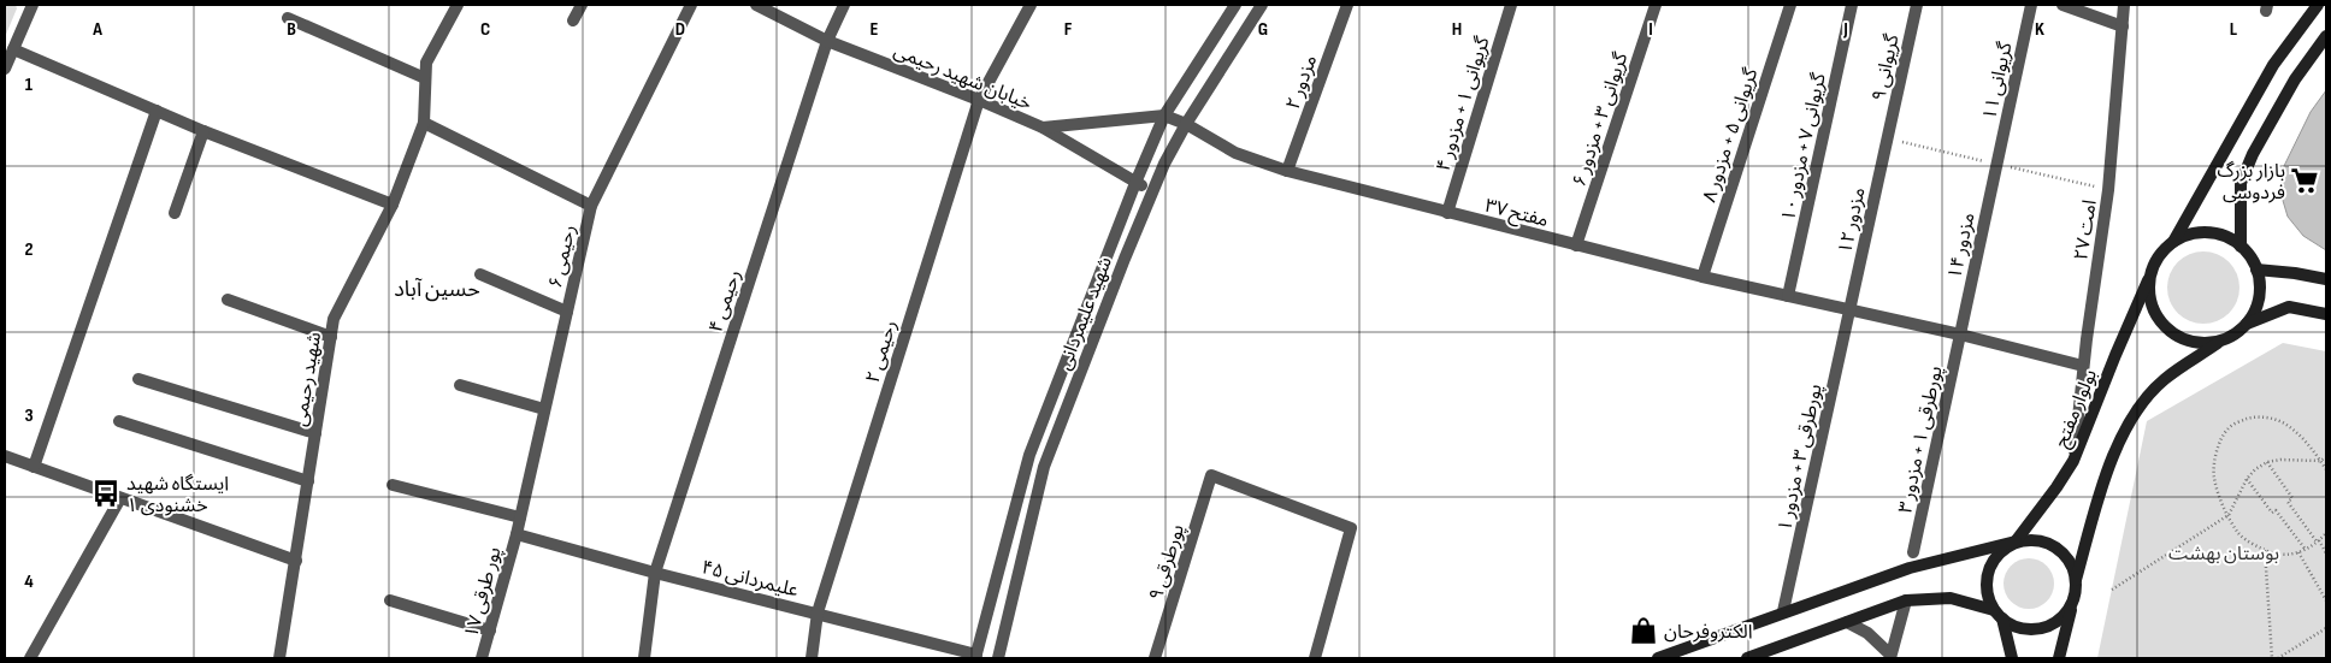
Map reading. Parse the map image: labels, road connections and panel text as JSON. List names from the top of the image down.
{
  "streets": {
    "main road": ["بولوار مفتح"],
    "street": [
      "گریوانی ۹",
      "خیابان شهید رحیمی",
      "گریوانی ۱۱",
      "مزدور ۲",
      "گریوانی ۱ + مزدور ۴",
      "گریوانی ۳ + مزدور ۶",
      "گریوانی ۵ + مزدور ۸",
      "گریوانی ۷ + مزدور ۱۰",
      "مفتح ۳۷",
      "مزدور ۱۲",
      "امت ۲۷",
      "مزدور ۱۴",
      "رحیمی ۶",
      "رحیمی ۴",
      "شهید علیمردانی",
      "رحیمی ۲",
      "شهید رحیمی",
      "پورطرقی ۱ + مزدور ۳",
      "پورطرقی ۳ + مزدور ۱",
      "پورطرقی ۹",
      "علیمردانی ۴۵",
      "پور طرقی ۱۷"
    ]
  },
  "crossings": [
    ["گریوانی ۹", "مزدور ۱۲"],
    ["خیابان شهید رحیمی", "رحیمی ۴"],
    ["خیابان شهید رحیمی", "شهید علیمردانی"],
    ["خیابان شهید رحیمی", "رحیمی ۲"],
    ["گریوانی ۱۱", "مزدور ۱۴"],
    ["مزدور ۲", "مفتح ۳۷"],
    ["گریوانی ۱ + مزدور ۴", "مفتح ۳۷"],
    ["گریوانی ۳ + مزدور ۶", "مفتح ۳۷"],
    ["گریوانی ۵ + مزدور ۸", "مفتح ۳۷"],
    ["گریوانی ۷ + مزدور ۱۰", "مفتح ۳۷"],
    ["مفتح ۳۷", "مزدور ۱۲"],
    ["مفتح ۳۷", "امت ۲۷"],
    ["مفتح ۳۷", "مزدور ۱۴"],
    ["مفتح ۳۷", "شهید علیمردانی"],
    ["مفتح ۳۷", "پورطرقی ۱ + مزدور ۳"],
    ["مفتح ۳۷", "پورطرقی ۳ + مزدور ۱"],
    ["مزدور ۱۲", "پورطرقی ۳ + مزدور ۱"],
    ["امت ۲۷", "بولوار مفتح"],
    ["مزدور ۱۴", "پورطرقی ۱ + مزدور ۳"],
    ["رحیمی ۶", "علیمردانی ۴۵"],
    ["رحیمی ۶", "پور طرقی ۱۷"],
    ["رحیمی ۴", "علیمردانی ۴۵"],
    ["شهید علیمردانی", "علیمردانی ۴۵"],
    ["رحیمی ۲", "علیمردانی ۴۵"],
    ["علیمردانی ۴۵", "پور طرقی ۱۷"]
  ],
  "districts": ["حسین آباد"],
  "parks": ["بوستان بهشت"],
  "places": {
    "supermarket": ["بازار بزرگ فردوسی"],
    "bus stop": ["ایستگاه شهید خشنودی ۱"],
    "shop": ["الکتروفرحان"]
  },
  "grid": {
    "columns": [
      "A",
      "B",
      "C",
      "D",
      "E",
      "F",
      "G",
      "H",
      "I",
      "J",
      "K",
      "L"
    ],
    "rows": [
      "1",
      "2",
      "3",
      "4"
    ]
  }
}
